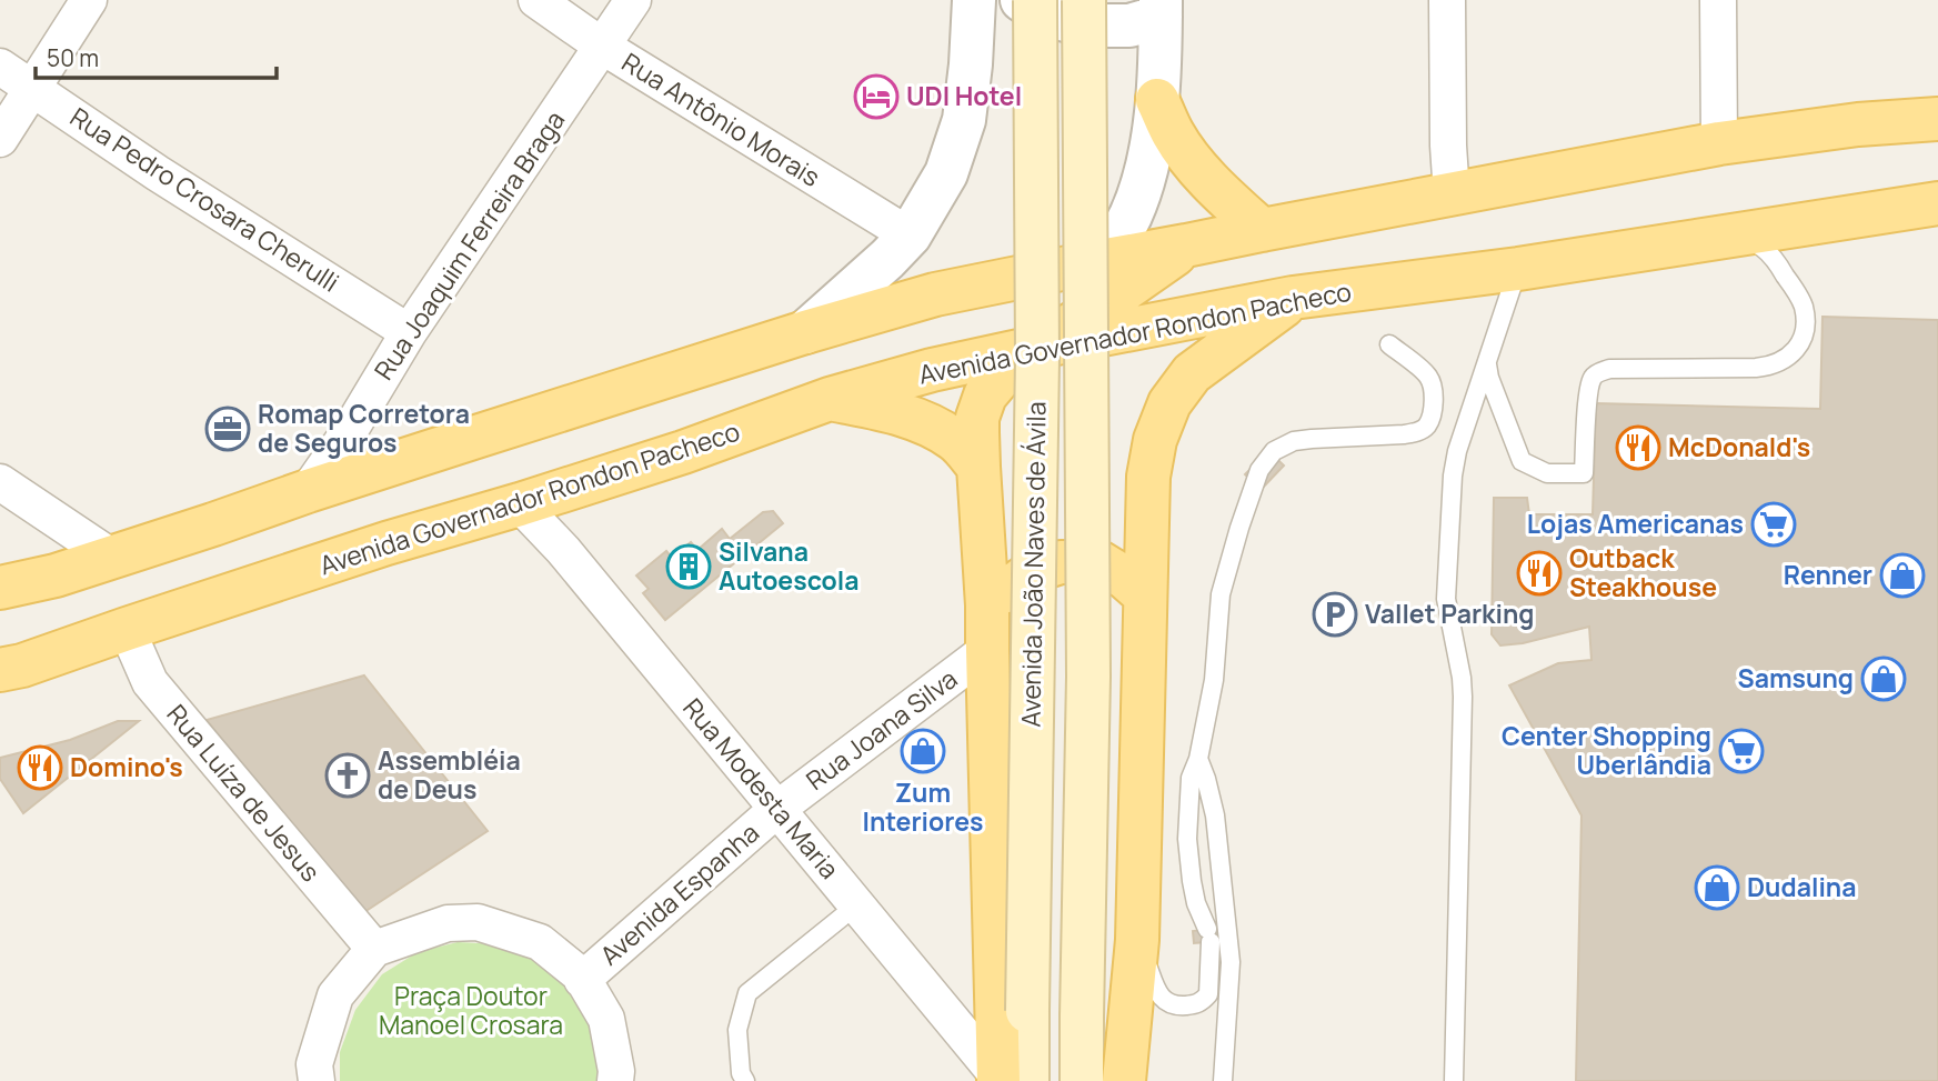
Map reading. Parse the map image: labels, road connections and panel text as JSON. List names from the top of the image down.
{
  "streets": {
    "main road": ["Avenida Governador Rondon Pacheco", "Avenida João Naves de Ávila"],
    "street": [
      "Rua Antônio Morais",
      "Rua Pedro Crosara Cherulli",
      "Rua Joaquim Ferreira Braga",
      "Rua Joana Silva",
      "Rua Modesta Maria",
      "Rua Luíza de Jesus",
      "Avenida Espanha"
    ]
  },
  "crossings": [
    ["Rua Antônio Morais", "Rua Joaquim Ferreira Braga"],
    ["Rua Pedro Crosara Cherulli", "Rua Joaquim Ferreira Braga"],
    ["Avenida Governador Rondon Pacheco", "Avenida João Naves de Ávila"],
    ["Avenida Governador Rondon Pacheco", "Rua Modesta Maria"],
    ["Avenida Governador Rondon Pacheco", "Rua Luíza de Jesus"],
    ["Avenida João Naves de Ávila", "Rua Joana Silva"],
    ["Avenida João Naves de Ávila", "Rua Modesta Maria"],
    ["Rua Joana Silva", "Rua Modesta Maria"],
    ["Rua Joana Silva", "Avenida Espanha"],
    ["Rua Modesta Maria", "Avenida Espanha"]
  ],
  "parks": ["Praça Doutor Manoel Crosara"],
  "places": {
    "hotel": ["UDI Hotel"],
    "office": ["Romap Corretora de Seguros"],
    "restaurant": ["McDonald's", "Outback Steakhouse", "Domino's"],
    "supermarket": ["Lojas Americanas", "Center Shopping Uberlândia"],
    "building": ["Silvana Autoescola"],
    "shop": [
      "Renner",
      "Samsung",
      "Zum Interiores",
      "Dudalina"
    ],
    "parking": ["Vallet Parking"],
    "church": ["Assembléia de Deus"]
  },
  "scale_bar": "50 m"
}
